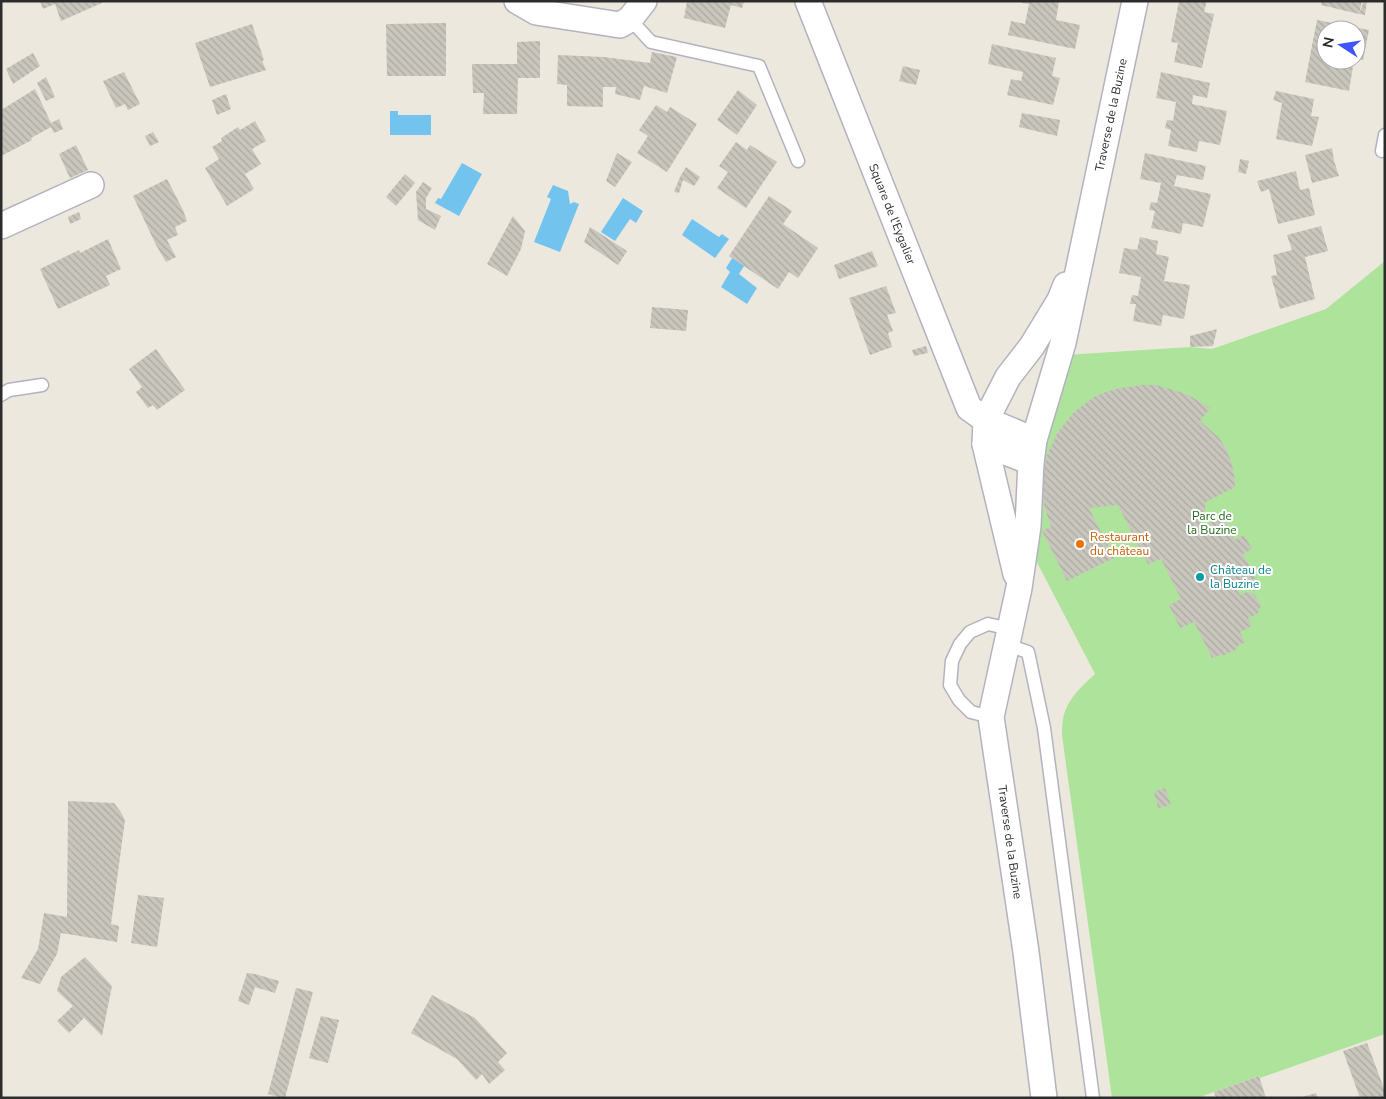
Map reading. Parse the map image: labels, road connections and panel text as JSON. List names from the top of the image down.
{
  "streets": {
    "street": ["Traverse de la Buzine", "Square de l'Eygalier"]
  },
  "crossings": [
    ["Traverse de la Buzine", "Square de l'Eygalier"]
  ],
  "parks": ["Parc de la Buzine"],
  "places": ["Restaurant du château", "Château de la Buzine"],
  "north": "left"
}
